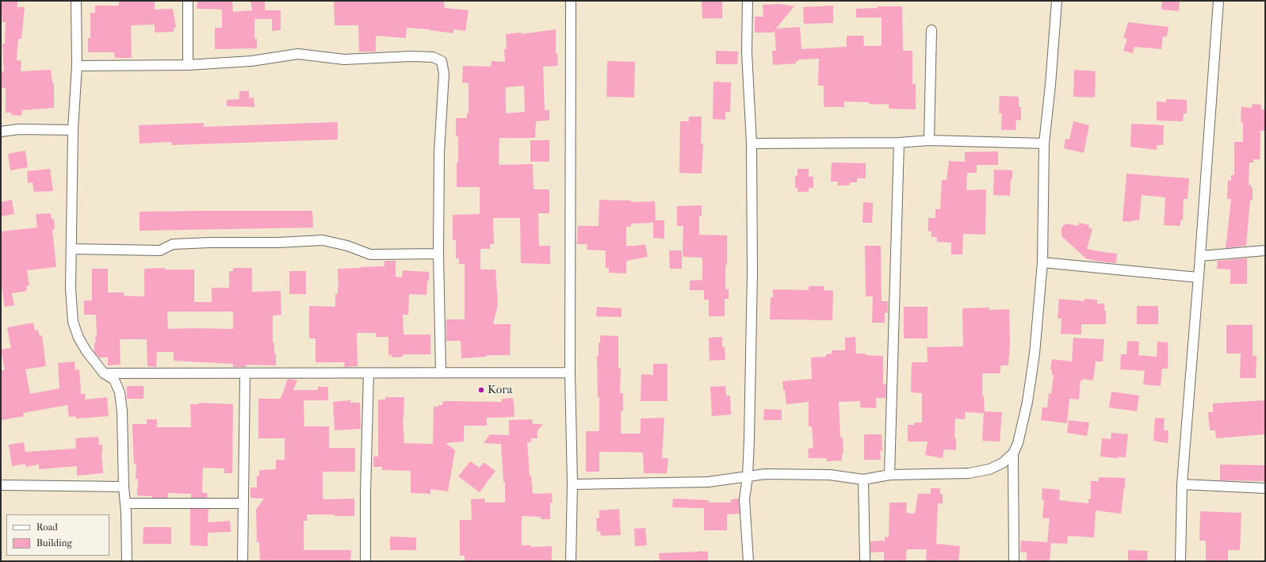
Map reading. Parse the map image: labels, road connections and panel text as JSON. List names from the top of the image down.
{
  "places": ["Kora"],
  "legend": ["Road", "Building"]
}
